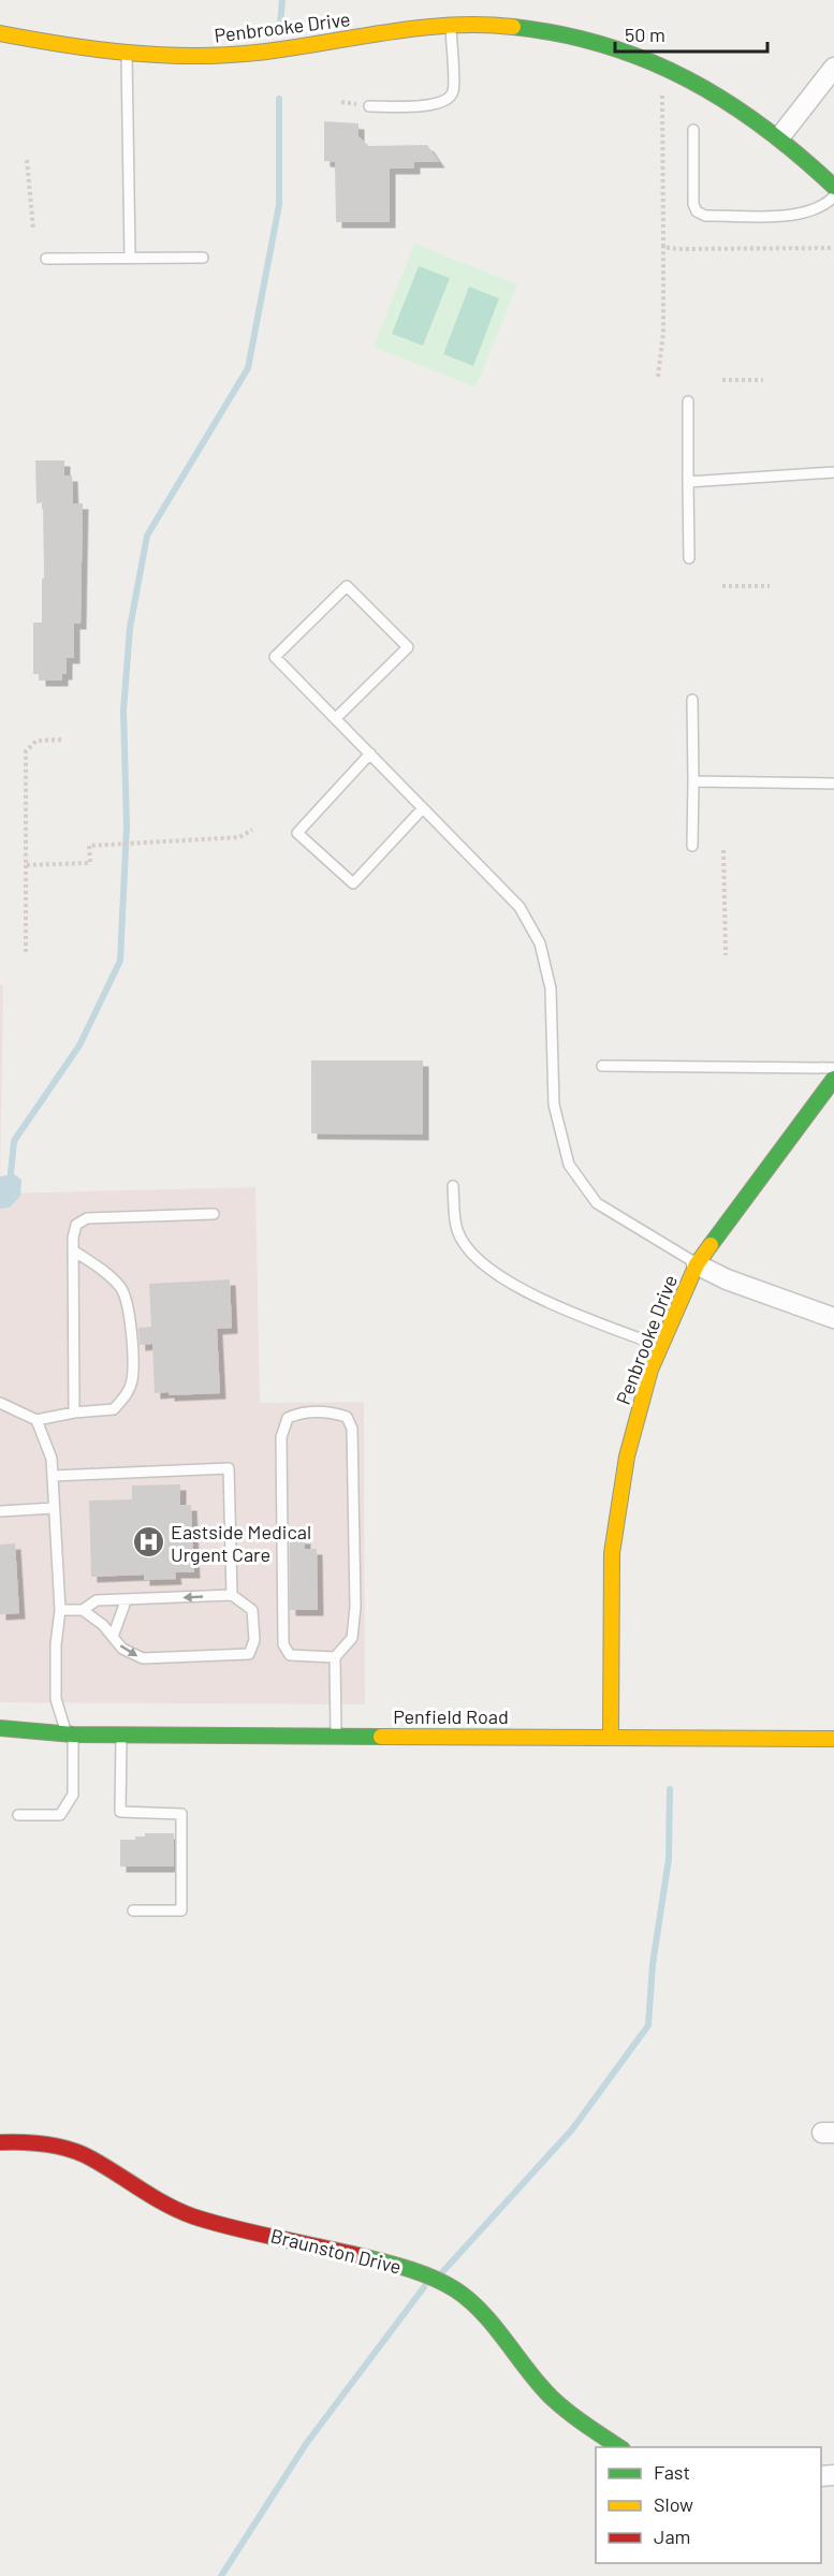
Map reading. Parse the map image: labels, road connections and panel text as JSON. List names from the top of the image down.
{
  "streets": {
    "street": ["Penbrooke Drive", "Penfield Road", "Braunston Drive"]
  },
  "crossings": [
    ["Penbrooke Drive", "Penfield Road"]
  ],
  "places": {
    "hospital": ["Eastside Medical Urgent Care"]
  },
  "legend": ["Fast", "Slow", "Jam"],
  "scale_bar": "50 m"
}
